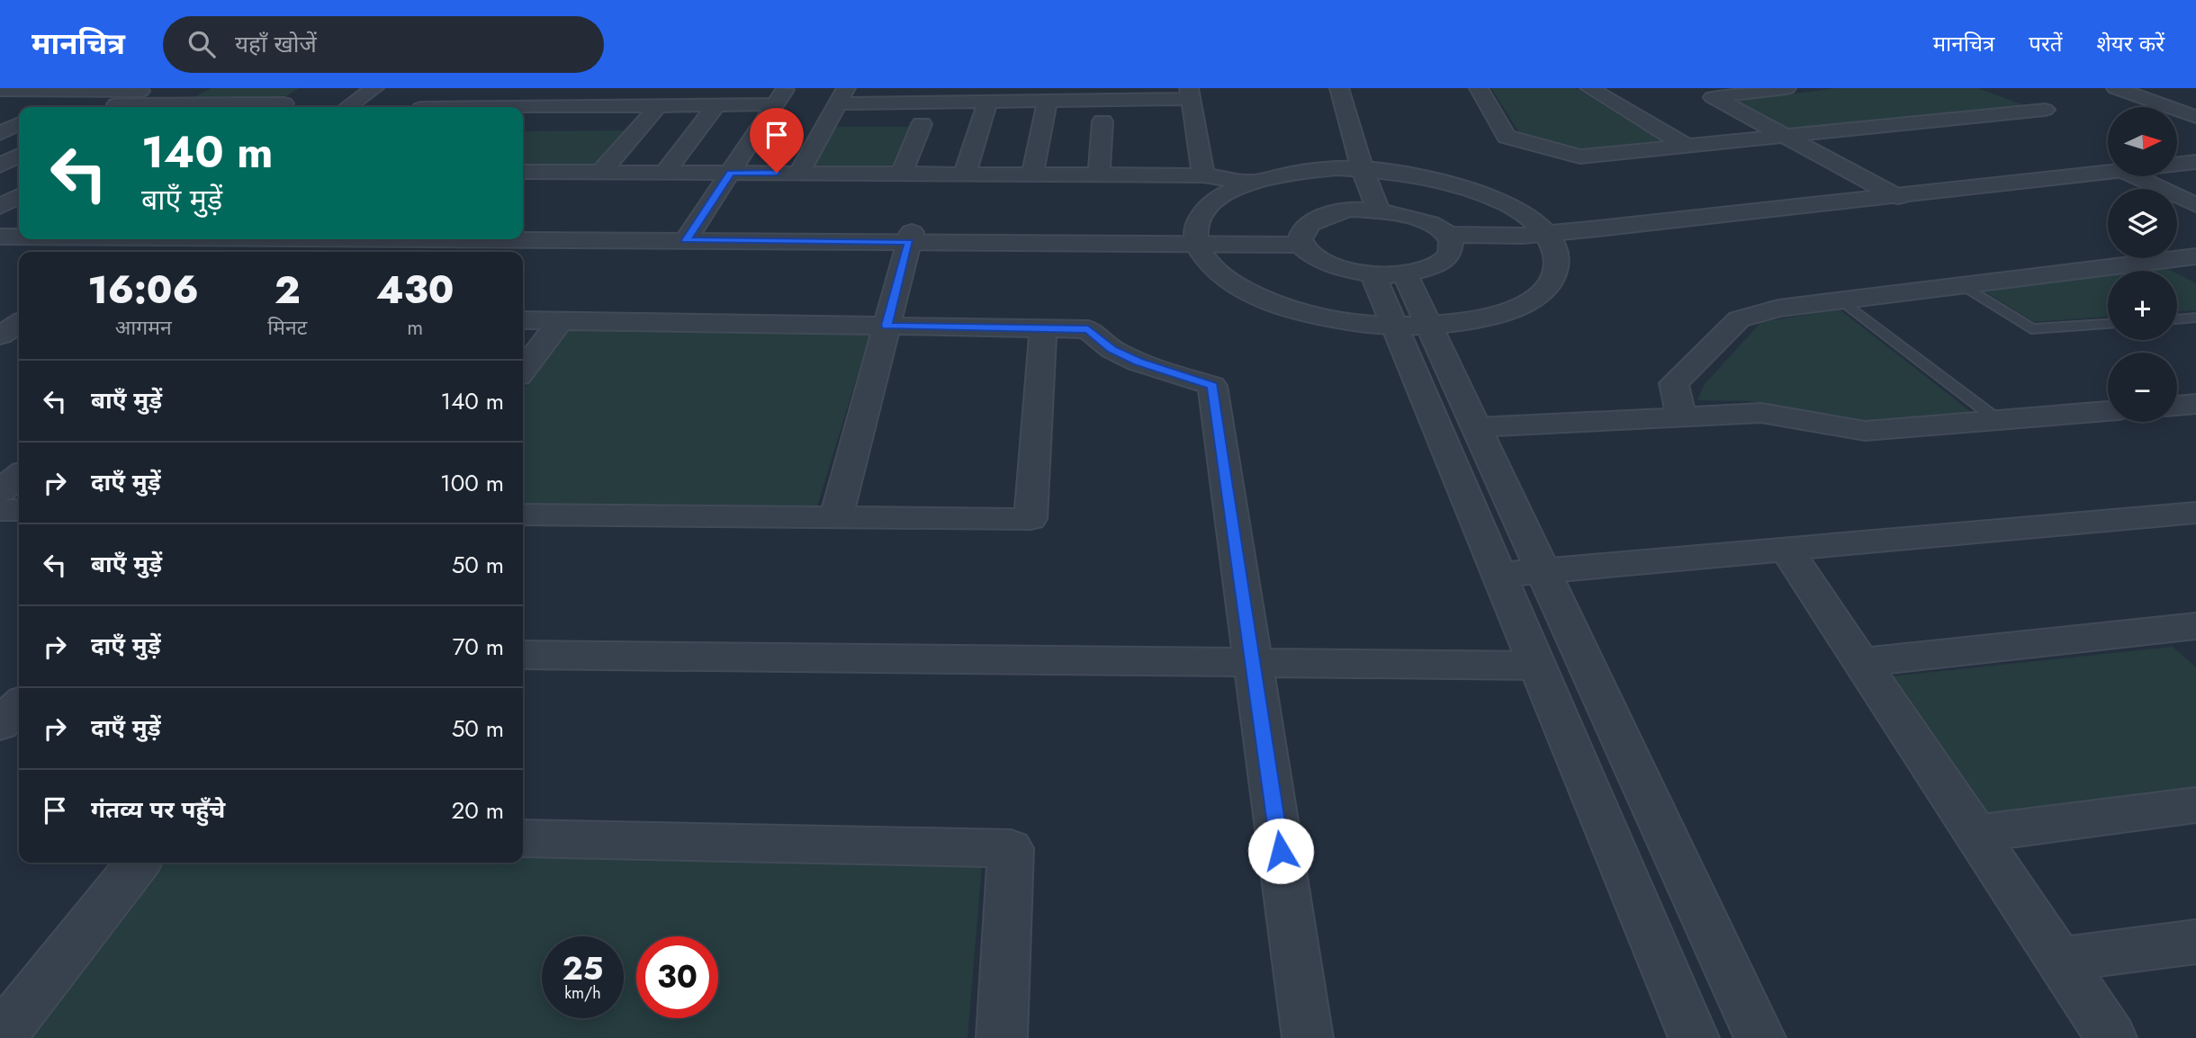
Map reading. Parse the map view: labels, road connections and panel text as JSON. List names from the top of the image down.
{
  "north": "right",
  "page": {
    "header": "मानचित्र",
    "search": "यहाँ खोजें",
    "nav": ["मानचित्र", "परतें", "शेयर करें"],
    "map_buttons": ["+", "−"],
    "turn": ["140 m", "बाएँ मुड़ें"],
    "eta": [
      "16:06",
      "आगमन",
      "2",
      "मिनट",
      "430",
      "m"
    ],
    "list": [
      {
        "name": "बाएँ मुड़ें",
        "value": "140 m"
      },
      {
        "name": "दाएँ मुड़ें",
        "value": "100 m"
      },
      {
        "name": "बाएँ मुड़ें",
        "value": "50 m"
      },
      {
        "name": "दाएँ मुड़ें",
        "value": "70 m"
      },
      {
        "name": "दाएँ मुड़ें",
        "value": "50 m"
      },
      {
        "name": "गंतव्य पर पहुँचे",
        "value": "20 m"
      }
    ],
    "speed": "25 km/h",
    "limit": "30"
  }
}
